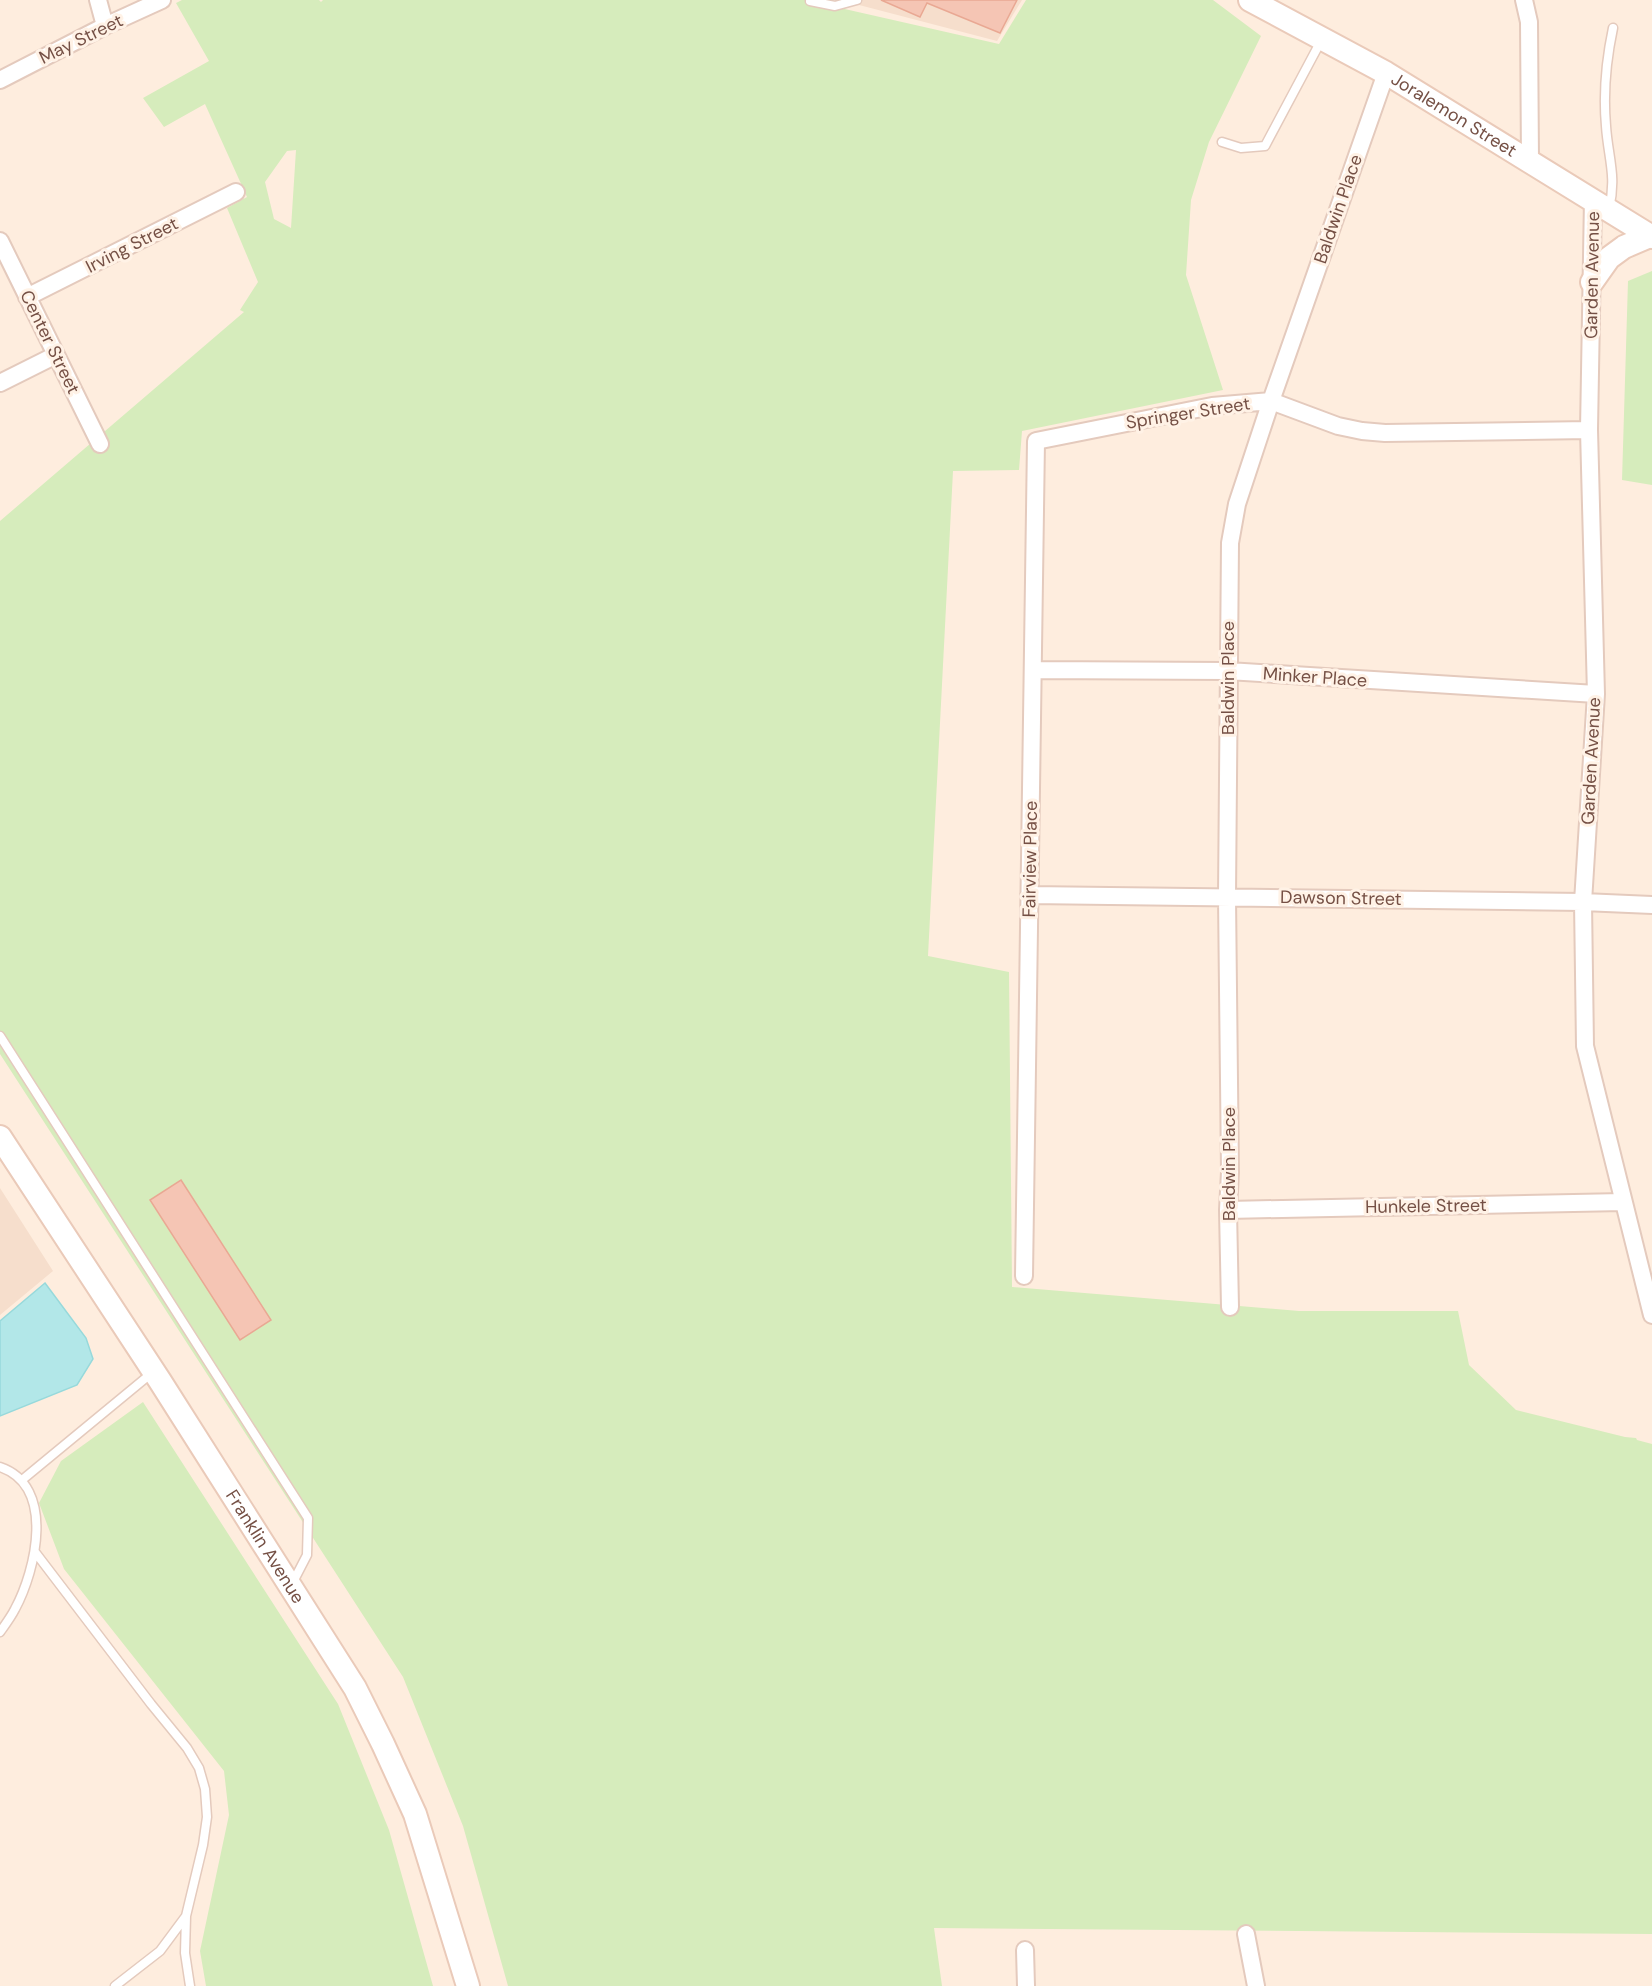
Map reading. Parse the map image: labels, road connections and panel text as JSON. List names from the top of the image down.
{
  "streets": {
    "main road": ["Joralemon Street", "Franklin Avenue"],
    "street": [
      "May Street",
      "Baldwin Place",
      "Irving Street",
      "Garden Avenue",
      "Center Street",
      "Springer Street",
      "Minker Place",
      "Fairview Place",
      "Dawson Street",
      "Hunkele Street"
    ]
  },
  "crossings": [
    ["Joralemon Street", "Baldwin Place"],
    ["Joralemon Street", "Garden Avenue"],
    ["Baldwin Place", "Springer Street"],
    ["Baldwin Place", "Minker Place"],
    ["Baldwin Place", "Dawson Street"],
    ["Baldwin Place", "Hunkele Street"],
    ["Irving Street", "Center Street"],
    ["Garden Avenue", "Springer Street"],
    ["Garden Avenue", "Minker Place"],
    ["Garden Avenue", "Dawson Street"],
    ["Garden Avenue", "Hunkele Street"],
    ["Springer Street", "Fairview Place"],
    ["Minker Place", "Fairview Place"],
    ["Fairview Place", "Dawson Street"]
  ]
}
